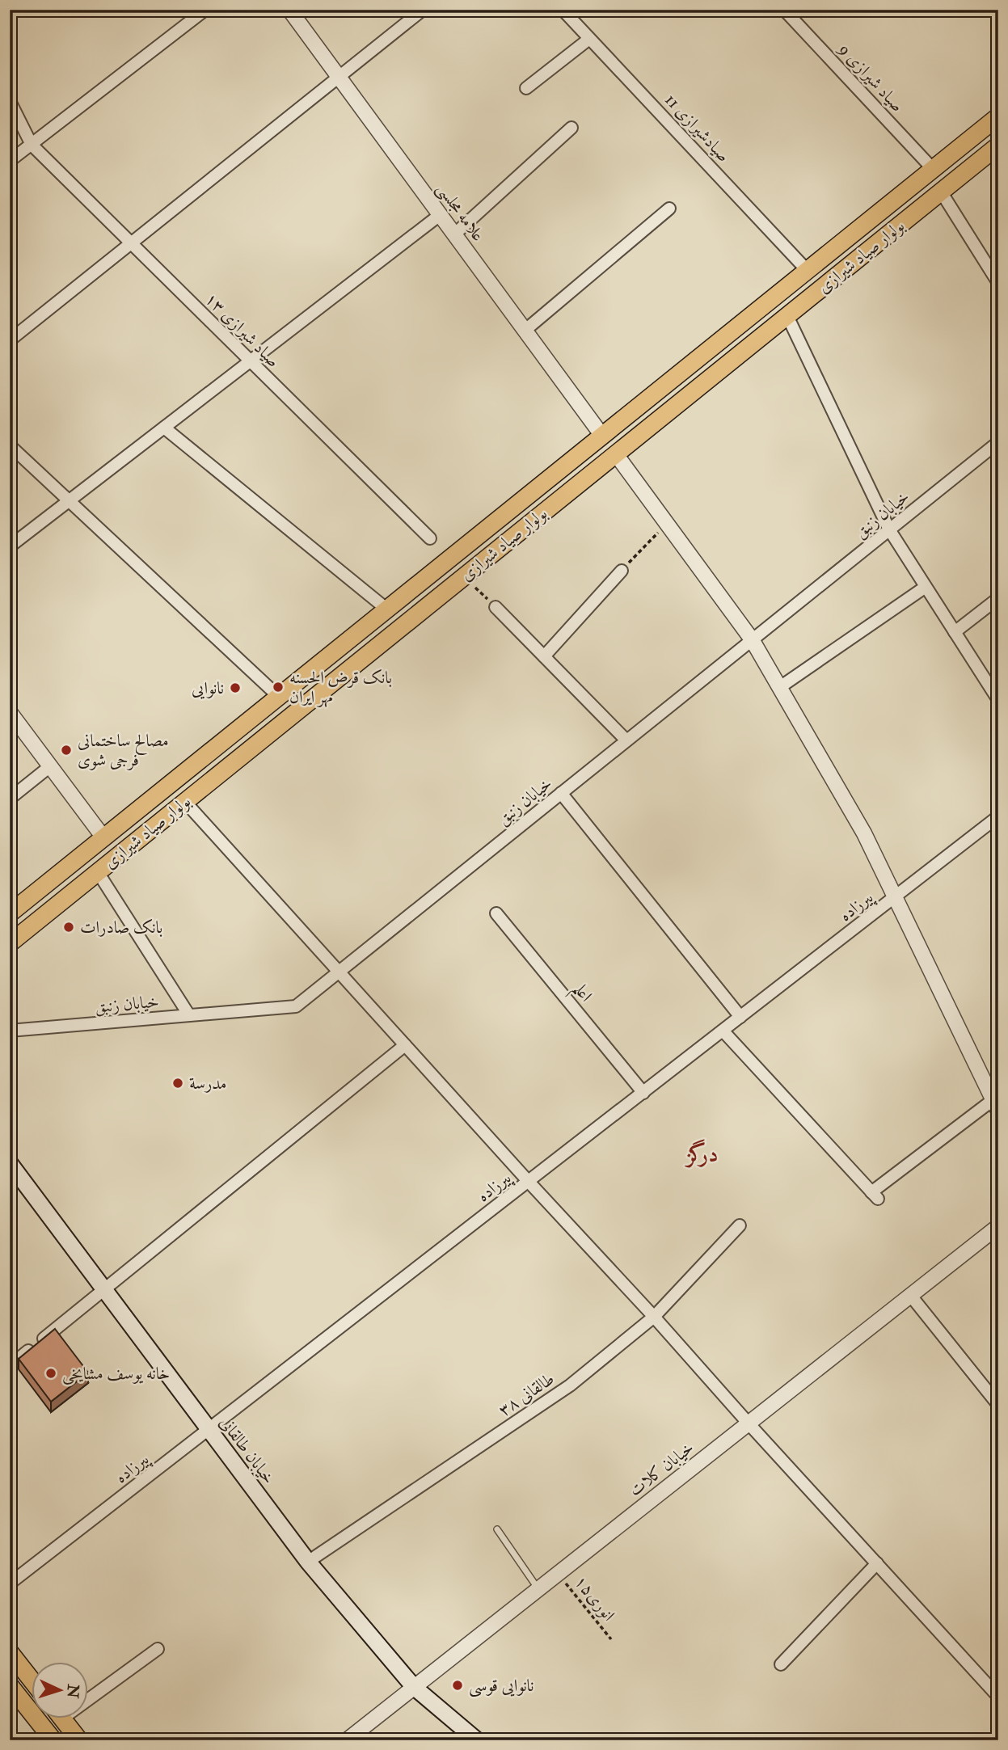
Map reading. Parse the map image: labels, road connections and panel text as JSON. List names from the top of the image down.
{
  "streets": {
    "main road": ["بولوار صیاد شیرازی", "خیابان طالقانی"],
    "street": [
      "صیاد شیرازی 9",
      "صیادشیرازی 11",
      "علامه مجلسی",
      "صیاد شیرازی ۱۳",
      "خیابان زنبق",
      "پیرزاده",
      "اعلم",
      "طالقانی ۳۸",
      "خیابان کلات"
    ],
    "path": ["انوری۱۵"]
  },
  "crossings": [
    ["صیاد شیرازی 9", "بولوار صیاد شیرازی"],
    ["صیادشیرازی 11", "بولوار صیاد شیرازی"],
    ["علامه مجلسی", "بولوار صیاد شیرازی"],
    ["پیرزاده", "اعلم"],
    ["پیرزاده", "خیابان طالقانی"],
    ["طالقانی ۳۸", "خیابان طالقانی"],
    ["خیابان طالقانی", "خیابان کلات"],
    ["خیابان کلات", "انوری۱۵"]
  ],
  "districts": ["درگز"],
  "places": [
    "بانک قرض الحسنه مهر ایران",
    "نانوایی",
    "مصالح ساختمانی فرجی شوی",
    "بانک صادرات",
    "مدرسة",
    "خانه یوسف مشایخی",
    "نانوایی قوسی"
  ],
  "north": "right"
}
